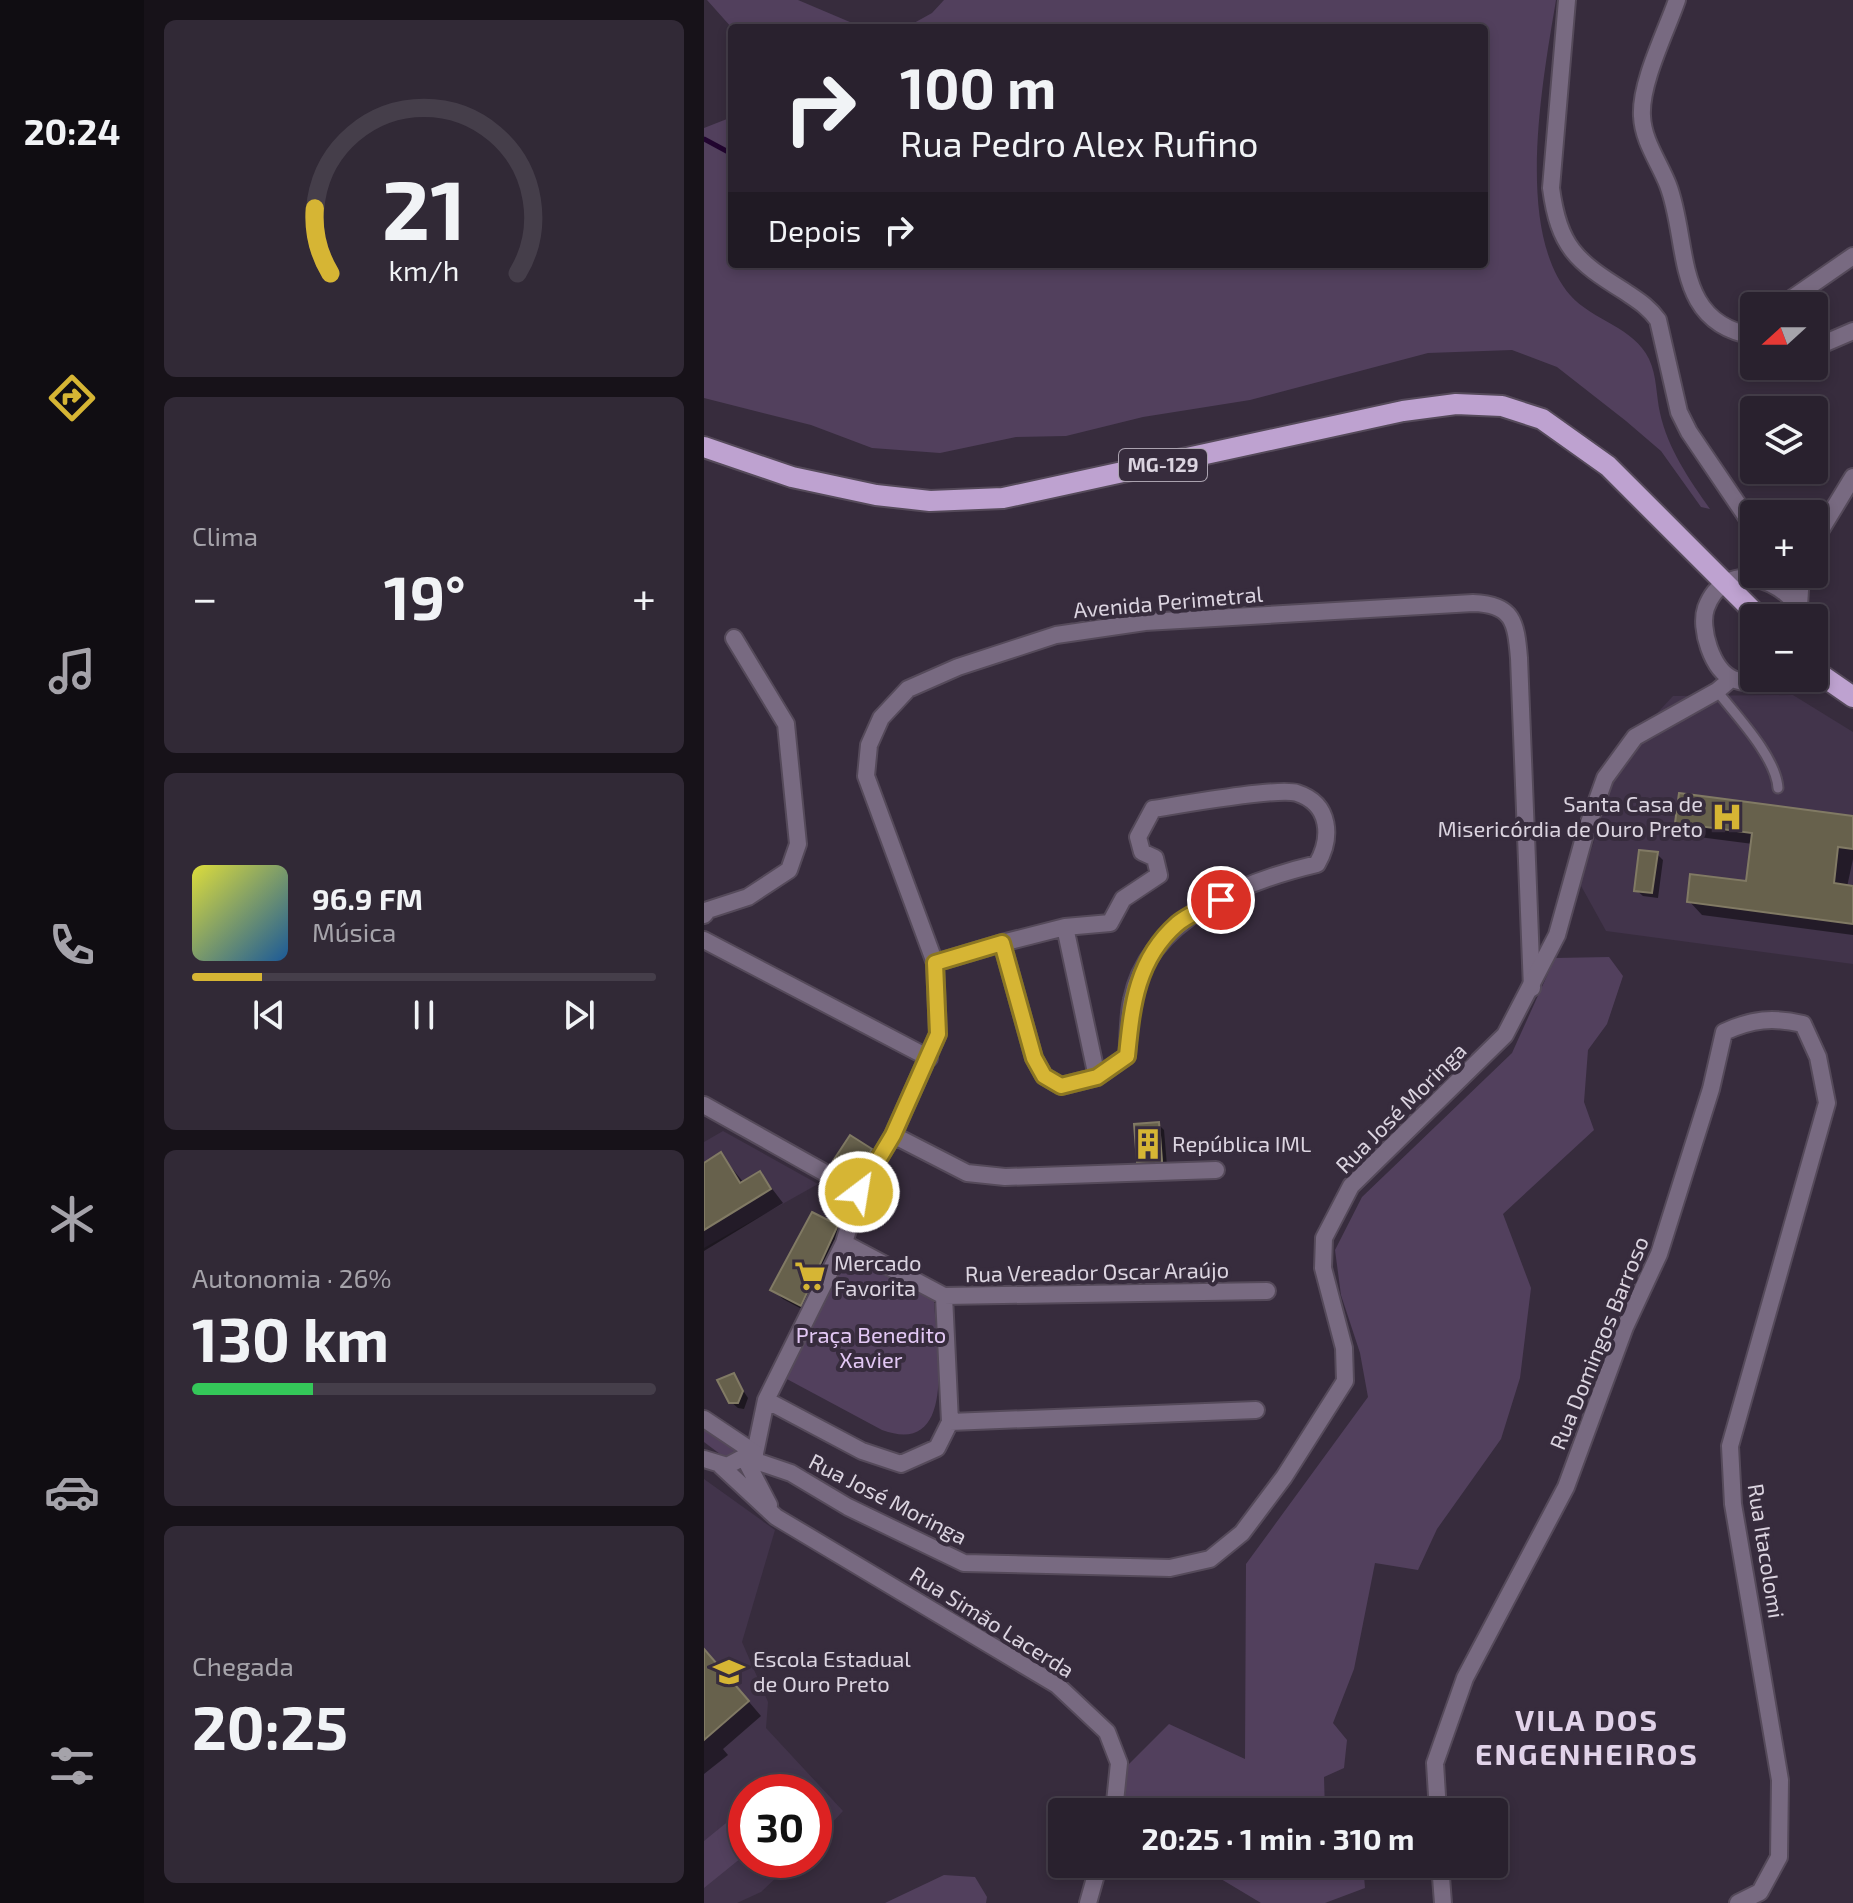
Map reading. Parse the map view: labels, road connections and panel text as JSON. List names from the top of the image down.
{
  "streets": {
    "main road": ["MG-129"],
    "street": [
      "Avenida Perimetral",
      "Rua José Moringa",
      "Rua Vereador Oscar Araújo",
      "Rua Domingos Barroso",
      "Rua Itacolomi",
      "Rua Simão Lacerda"
    ]
  },
  "crossings": [
    ["Avenida Perimetral", "Rua José Moringa"],
    ["Avenida Perimetral", "Rua Vereador Oscar Araújo"],
    ["Rua Domingos Barroso", "Rua Itacolomi"]
  ],
  "districts": ["VILA DOS ENGENHEIROS"],
  "parks": ["Praça Benedito Xavier"],
  "places": {
    "hospital": ["Santa Casa de Misericórdia de Ouro Preto"],
    "building": ["República IML"],
    "supermarket": ["Mercado Favorita"],
    "school or university": ["Escola Estadual de Ouro Preto"]
  },
  "north": "left",
  "page": {
    "tabs": "20:24",
    "turn": ["100 m", "Rua Pedro Alex Rufino"],
    "then": "Depois",
    "map_buttons": ["+", "−"],
    "tile": [
      "Clima",
      ["Autonomia · 26%", "130 km"],
      ["Chegada", "20:25"]
    ],
    "heat": ["−", "19°", "+"],
    "song": ["96.9 FM", "Música"],
    "limit": "30",
    "trip": "20:25 · 1 min · 310 m",
    "gauge": ["21", "km/h"]
  }
}
